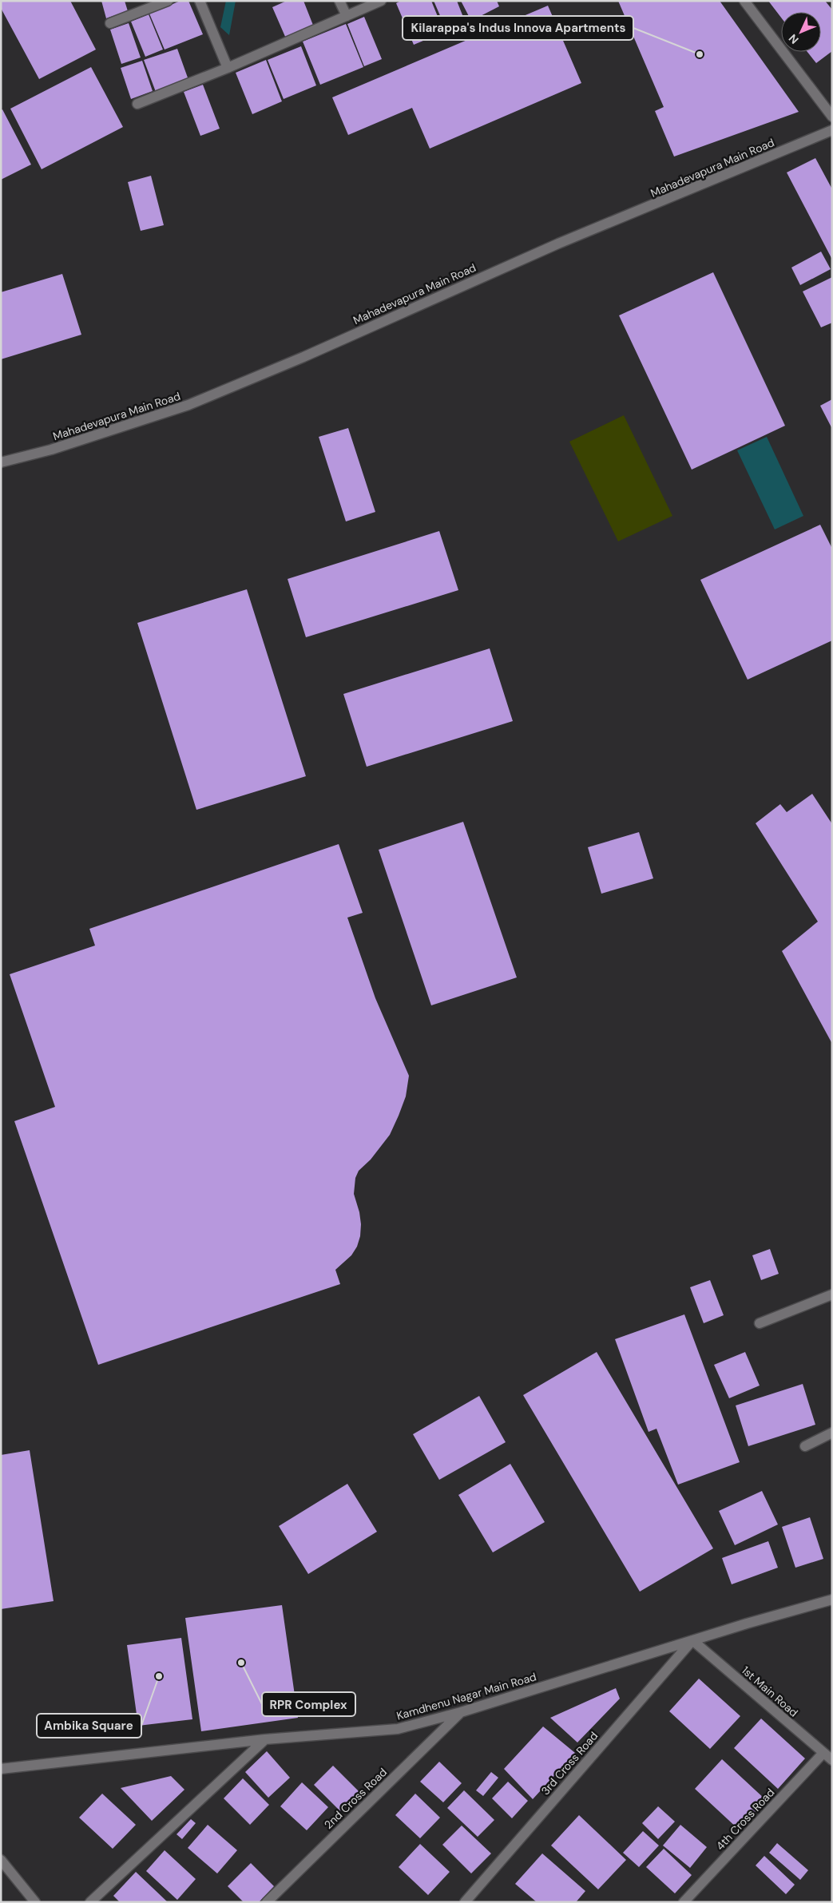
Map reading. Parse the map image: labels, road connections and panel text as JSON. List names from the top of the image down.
{
  "streets": {
    "street": [
      "Mahadevapura Main Road",
      "1st Main Road",
      "Kamdhenu Nagar Main Road",
      "3rd Cross Road",
      "2nd Cross Road",
      "4th Cross Road"
    ]
  },
  "crossings": [
    ["1st Main Road", "Kamdhenu Nagar Main Road"],
    ["1st Main Road", "3rd Cross Road"],
    ["1st Main Road", "4th Cross Road"],
    ["Kamdhenu Nagar Main Road", "3rd Cross Road"],
    ["Kamdhenu Nagar Main Road", "2nd Cross Road"]
  ],
  "places": ["Kilarappa's Indus Innova Apartments", "RPR Complex", "Ambika Square"],
  "north": "bottom left"
}
